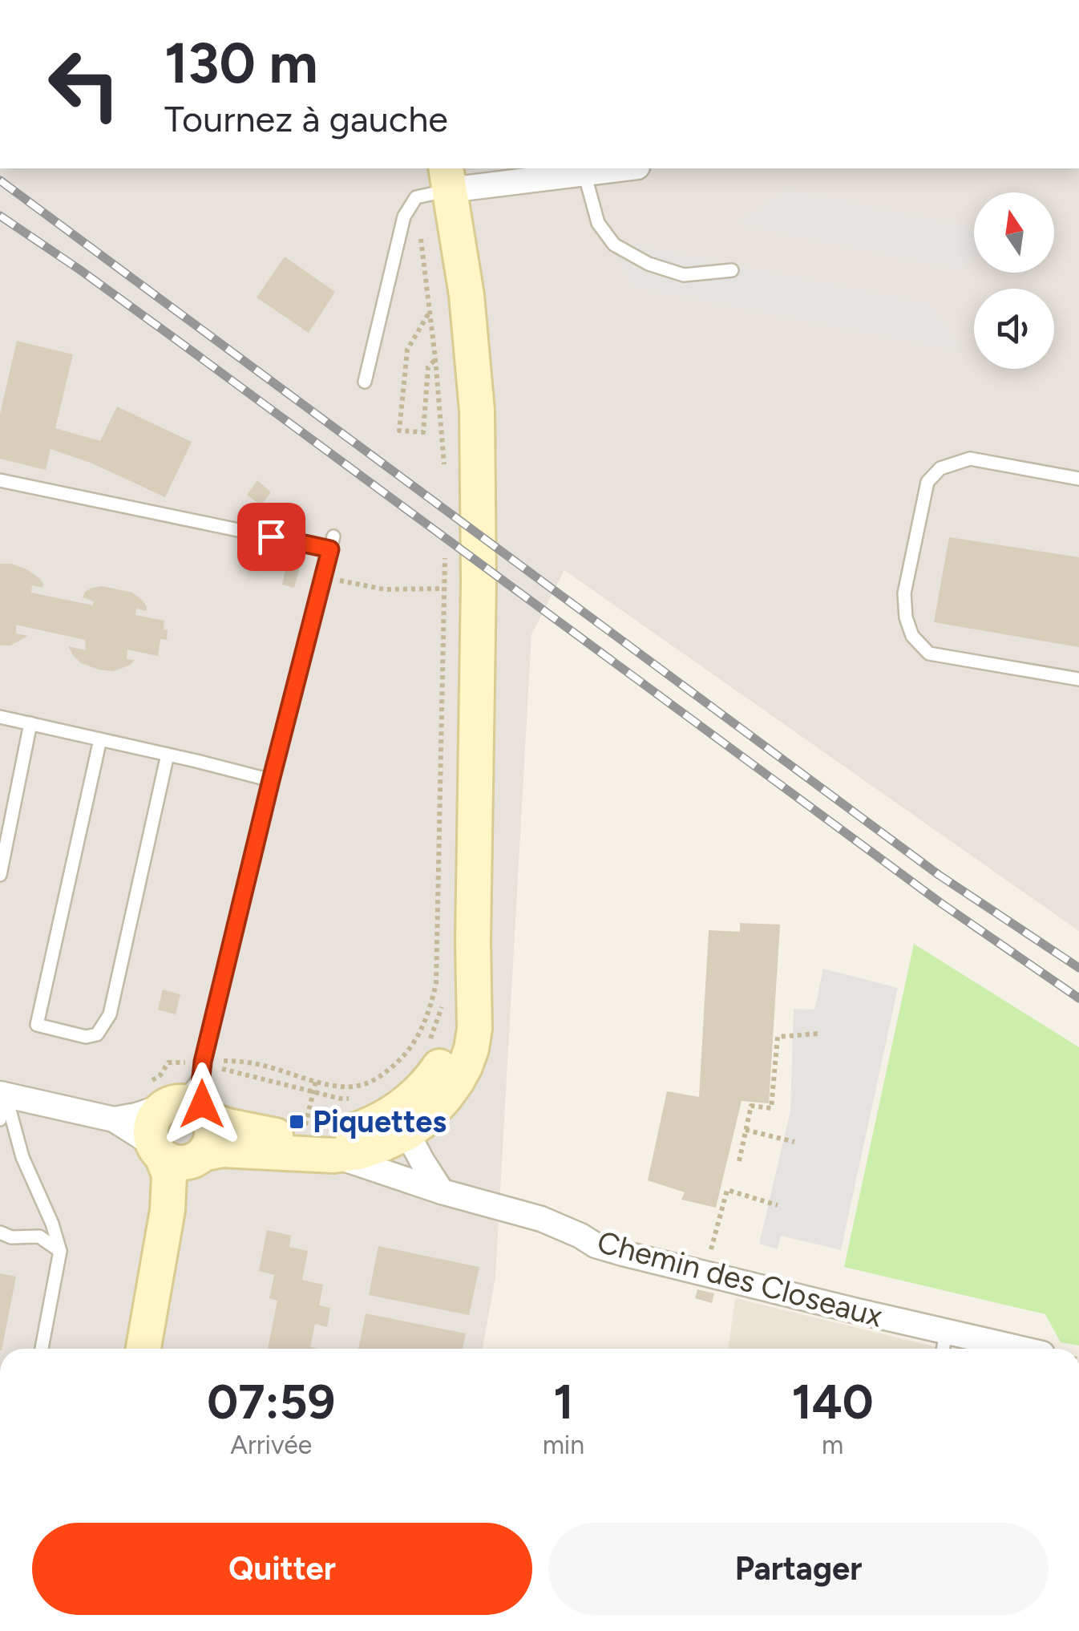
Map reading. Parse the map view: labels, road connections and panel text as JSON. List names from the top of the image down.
{
  "streets": {
    "street": ["Chemin des Closeaux"]
  },
  "places": {
    "transit": ["Piquettes"]
  },
  "north": "top",
  "page": {
    "turn": ["130 m", "Tournez à gauche"],
    "eta": [
      "07:59",
      "Arrivée",
      "1",
      "min",
      "140",
      "m"
    ],
    "buttons": ["Quitter", "Partager"]
  }
}
